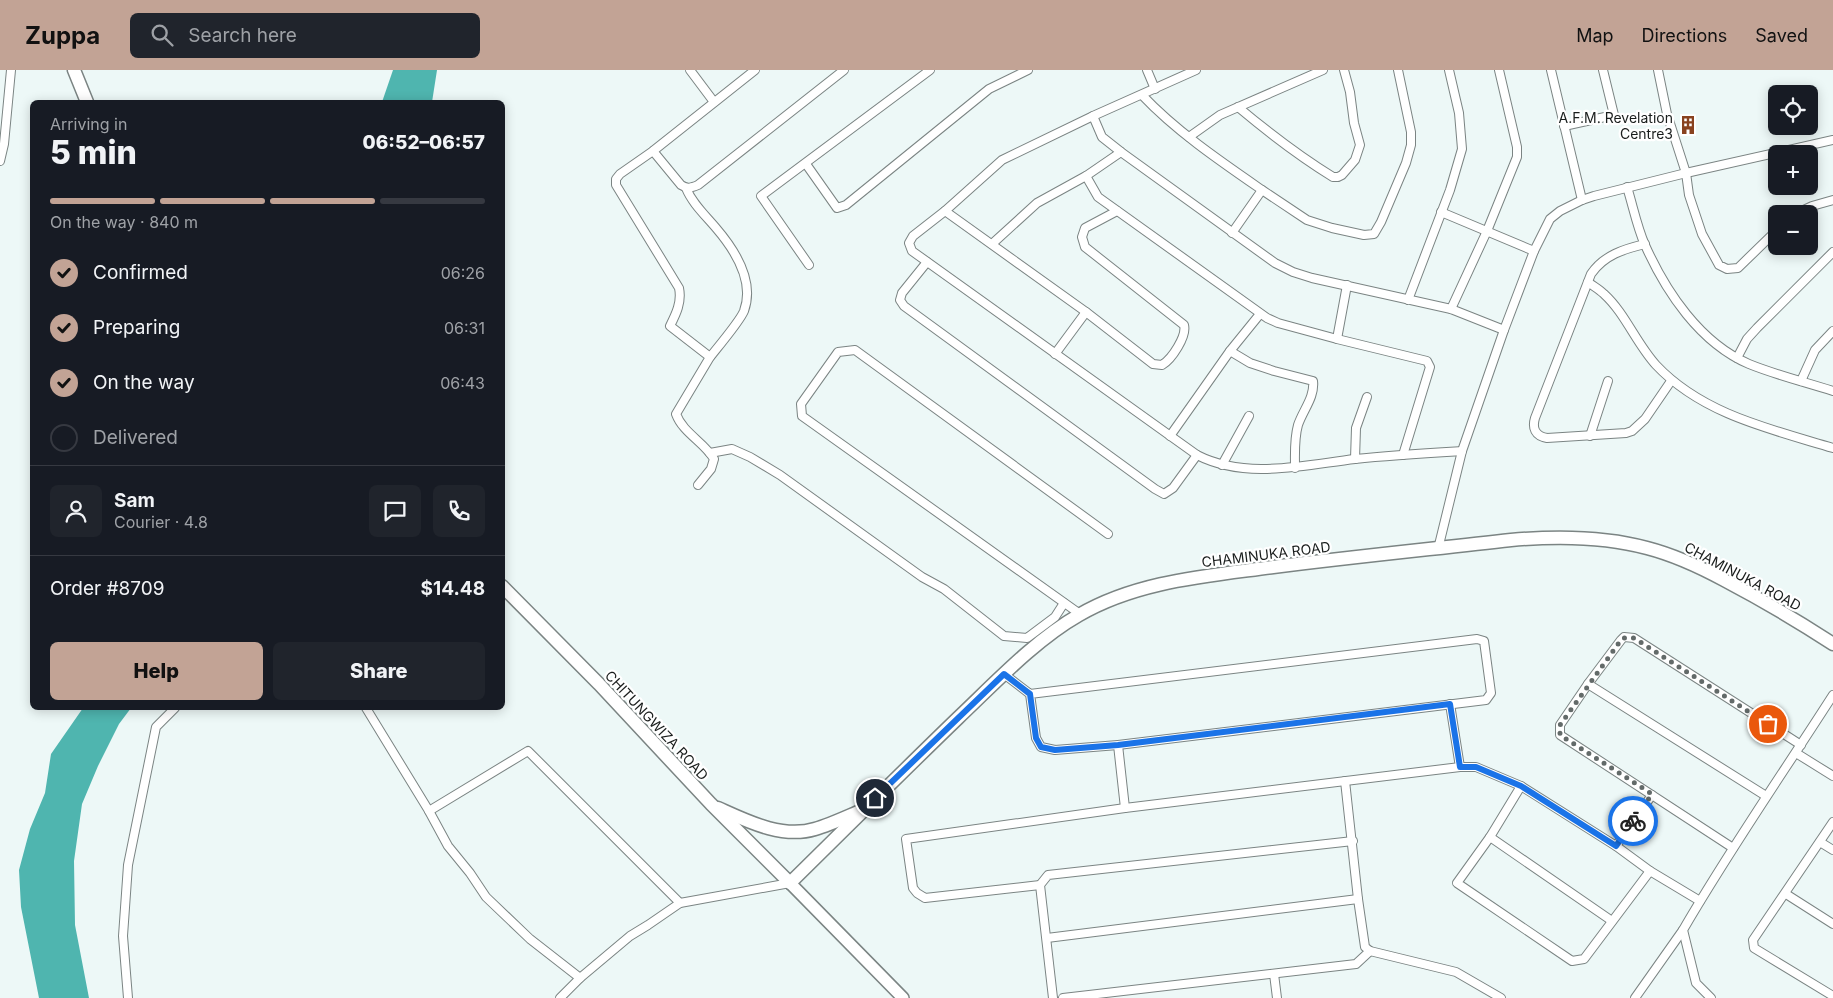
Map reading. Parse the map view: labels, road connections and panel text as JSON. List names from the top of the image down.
{
  "streets": {
    "main road": ["CHAMINUKA ROAD", "CHITUNGWIZA ROAD"]
  },
  "crossings": [
    ["CHAMINUKA ROAD", "CHITUNGWIZA ROAD"]
  ],
  "places": {
    "building": ["A.F.M. Revelation Centre3"]
  },
  "page": {
    "header": "Zuppa",
    "search": "Search here",
    "nav": ["Map", "Directions", "Saved"],
    "map_buttons": ["+", "−"],
    "heading": ["5 min", "Arriving in", "06:52–06:57"],
    "panel": [
      "Sam",
      "Courier · 4.8",
      "Order #8709",
      "$14.48"
    ],
    "bar": "On the way · 840 m",
    "list": [
      ["Confirmed", "06:26"],
      ["Preparing", "06:31"],
      ["On the way", "06:43"],
      "Delivered"
    ],
    "buttons": ["Help", "Share"]
  }
}
